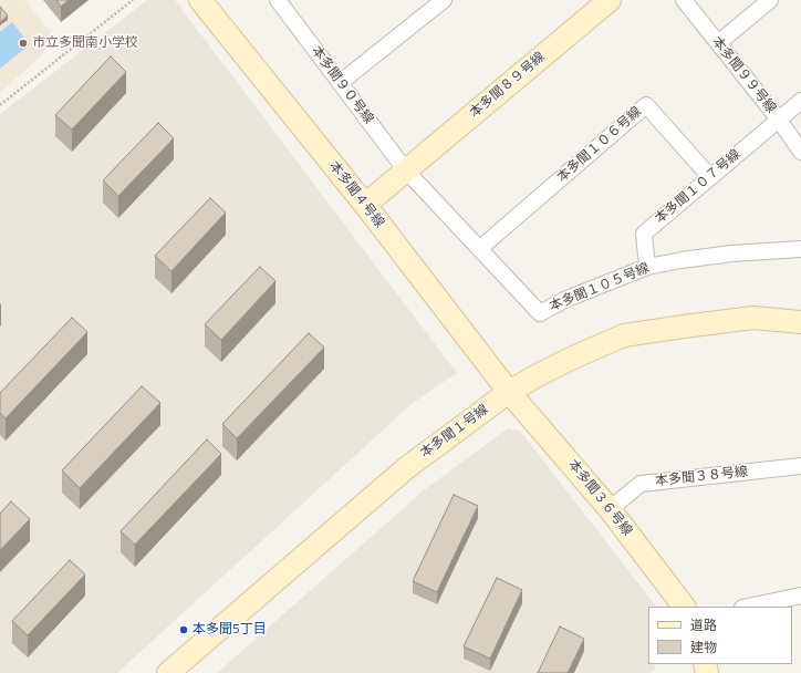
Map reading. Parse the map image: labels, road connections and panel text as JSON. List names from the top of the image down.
{
  "streets": {
    "street": [
      "本多聞９９号線",
      "本多聞９０号線",
      "本多聞８９号線",
      "本多聞１０６号線",
      "本多聞１０７号線",
      "本多聞４号線",
      "本多聞１０５号線",
      "本多聞１号線",
      "本多聞３８号線",
      "本多聞３６号線"
    ]
  },
  "crossings": [
    ["本多聞９９号線", "本多聞１０７号線"],
    ["本多聞９０号線", "本多聞８９号線"],
    ["本多聞９０号線", "本多聞１０５号線"],
    ["本多聞８９号線", "本多聞４号線"],
    ["本多聞８９号線", "本多聞１０５号線"],
    ["本多聞１０６号線", "本多聞１０７号線"],
    ["本多聞１０６号線", "本多聞１０５号線"],
    ["本多聞１０７号線", "本多聞１０５号線"],
    ["本多聞４号線", "本多聞１号線"],
    ["本多聞４号線", "本多聞３６号線"],
    ["本多聞１号線", "本多聞３６号線"],
    ["本多聞３８号線", "本多聞３６号線"]
  ],
  "places": ["市立多聞南小学校", "本多聞5丁目"],
  "legend": ["道路", "建物"]
}
